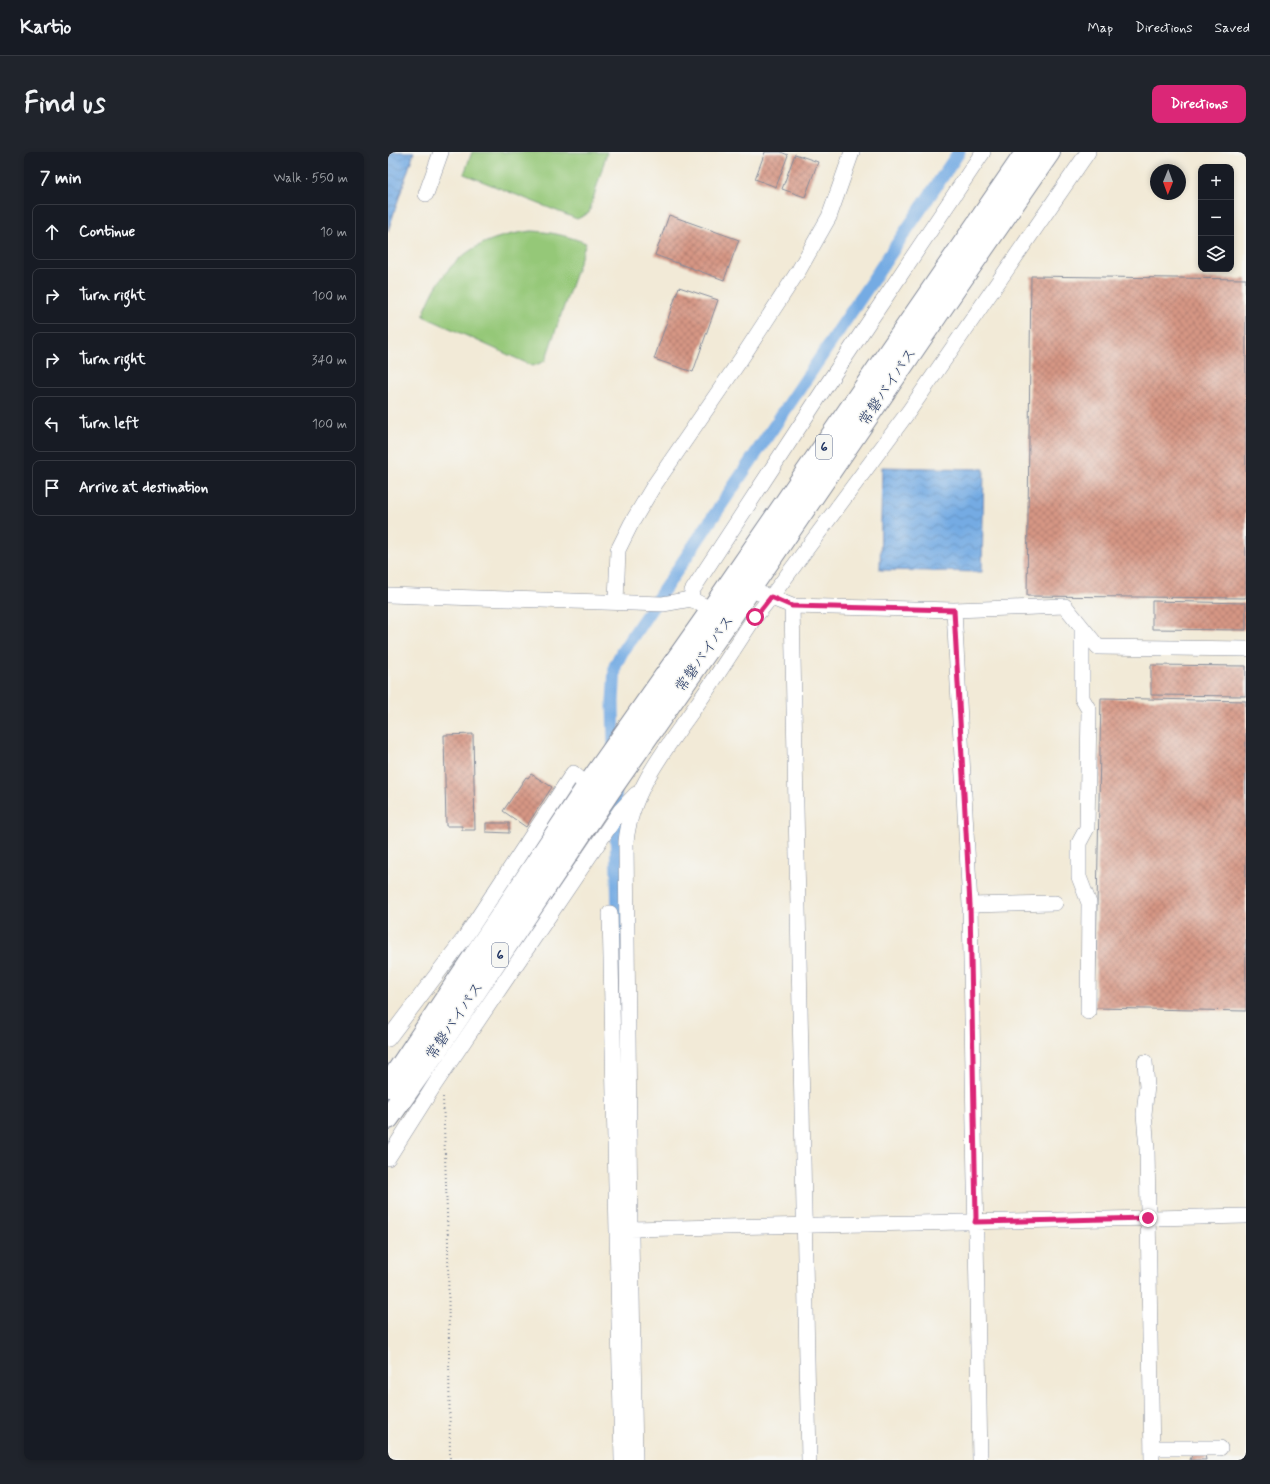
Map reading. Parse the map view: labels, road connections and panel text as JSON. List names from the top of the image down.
{
  "streets": {
    "highway": ["常磐バイパス", "6"]
  },
  "north": "bottom",
  "page": {
    "header": "Kartio",
    "nav": ["Map", "Directions", "Saved"],
    "buttons": "Directions",
    "title": "Find us",
    "heading": ["7 min", "Walk · 550 m"],
    "map_buttons": ["+", "−"],
    "list": [
      ["Continue", "10 m"],
      ["Turn right", "100 m"],
      ["Turn right", "340 m"],
      ["Turn left", "100 m"],
      "Arrive at destination"
    ]
  }
}
